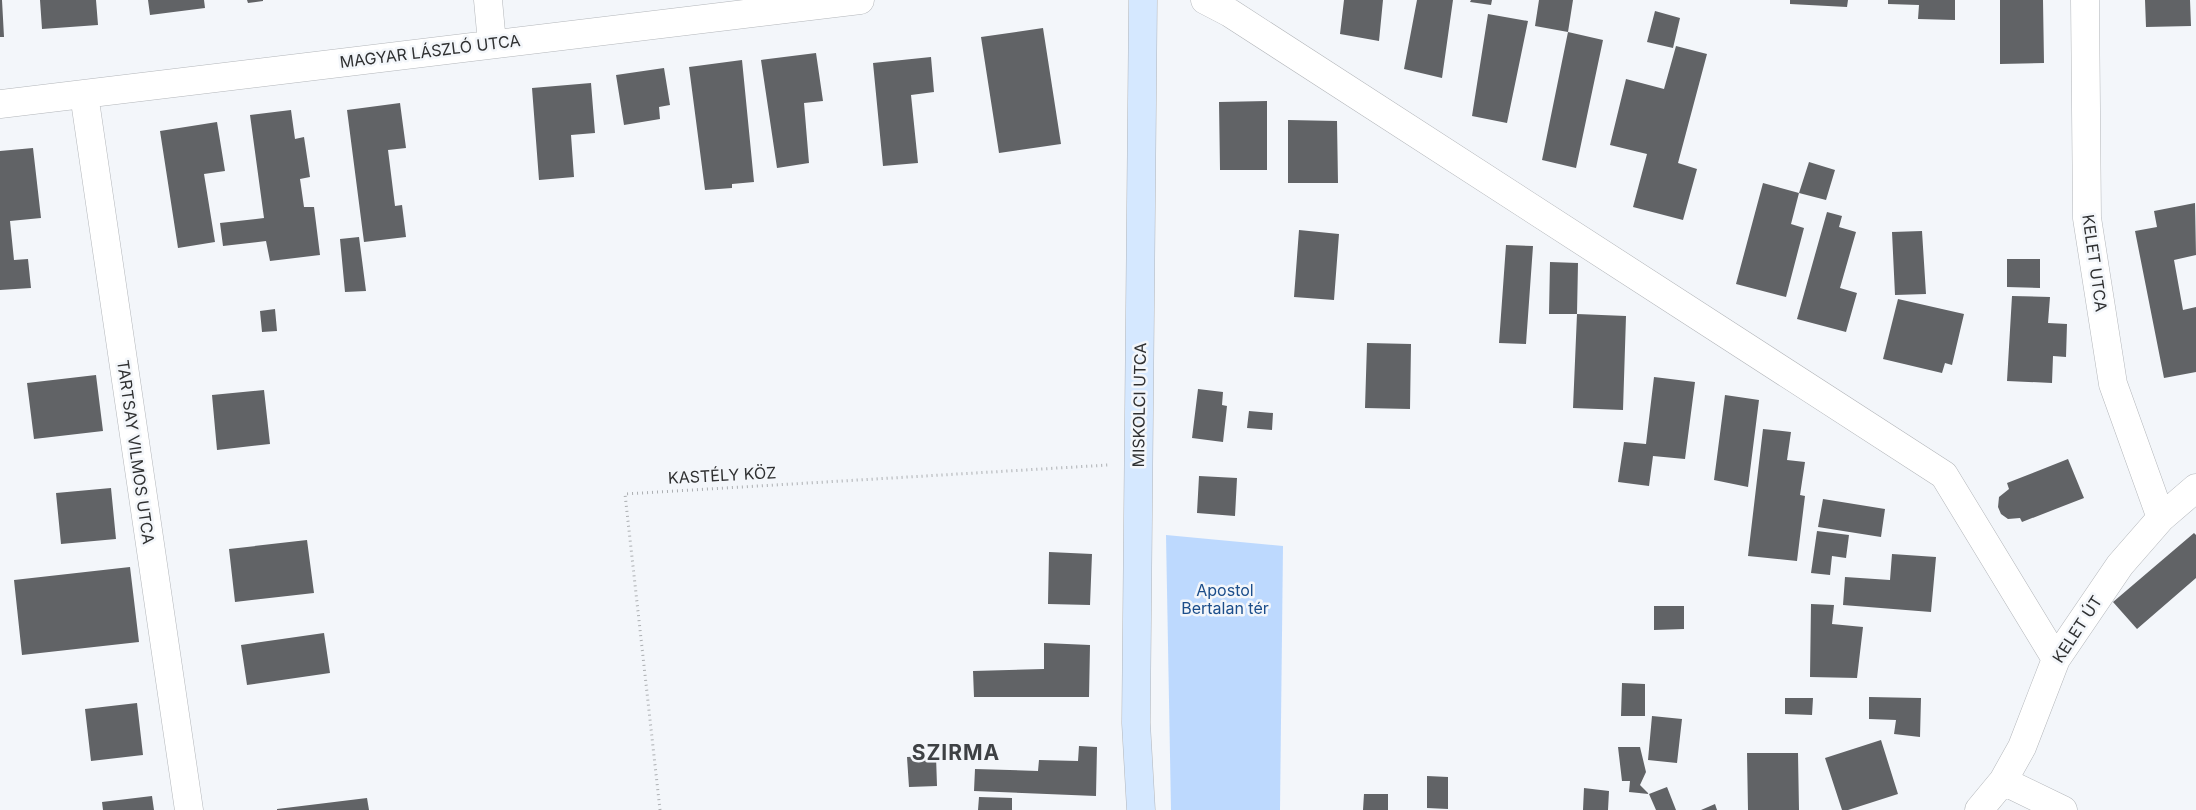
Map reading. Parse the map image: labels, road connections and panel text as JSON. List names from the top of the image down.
{
  "streets": {
    "main road": ["MISKOLCI UTCA"],
    "street": [
      "MAGYAR LÁSZLÓ UTCA",
      "KELET UTCA",
      "TARTSAY VILMOS UTCA",
      "KELET ÚT"
    ],
    "path": ["KASTÉLY KÖZ"]
  },
  "crossings": [
    ["MAGYAR LÁSZLÓ UTCA", "TARTSAY VILMOS UTCA"],
    ["KELET UTCA", "KELET ÚT"],
    ["MISKOLCI UTCA", "KASTÉLY KÖZ"]
  ],
  "districts": ["SZIRMA"],
  "parks": ["Apostol Bertalan tér"]
}
